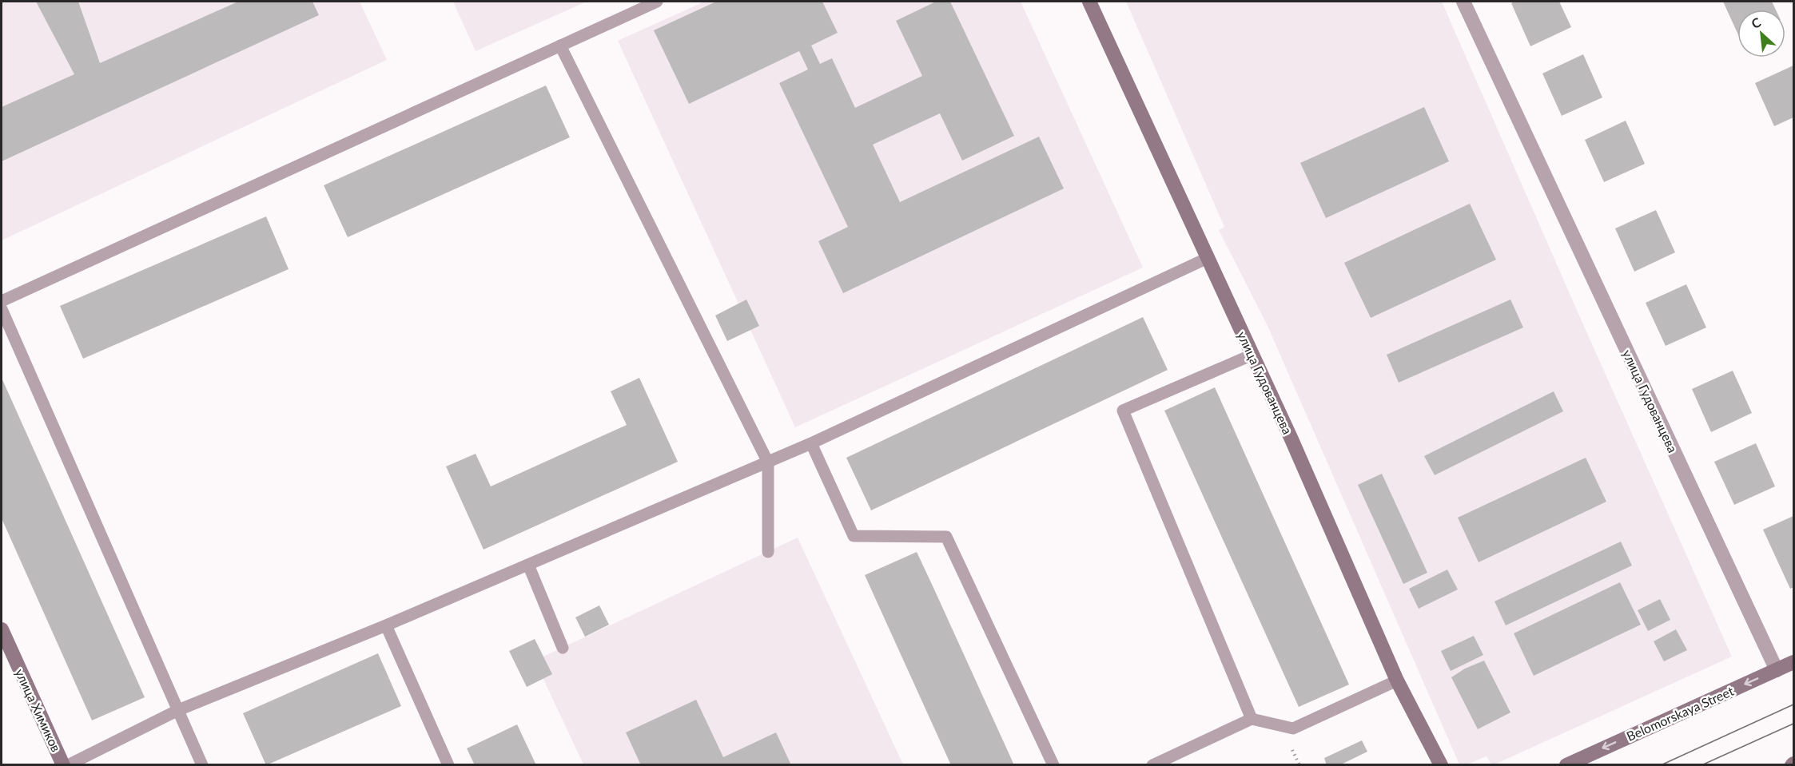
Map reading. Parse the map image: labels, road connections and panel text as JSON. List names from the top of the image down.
{
  "streets": {
    "street": ["улица Гудованцева", "улица Химиков", "Belomorskaya Street"]
  },
  "crossings": [
    ["улица Гудованцева", "Belomorskaya Street"]
  ],
  "one_way": ["Belomorskaya Street"],
  "north": "top left"
}
